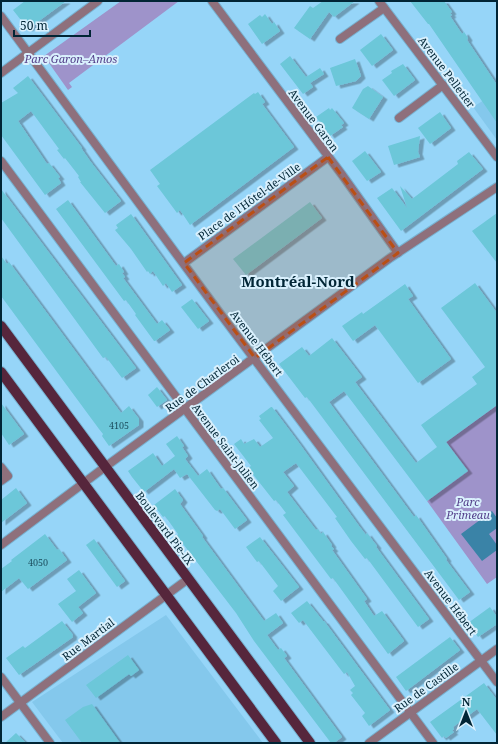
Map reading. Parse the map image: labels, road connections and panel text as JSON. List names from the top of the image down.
{
  "streets": {
    "main road": ["Boulevard Pie-IX"],
    "street": [
      "Avenue Pelletier",
      "Avenue Garon",
      "Place de l'Hôtel-de-Ville",
      "Avenue Hébert",
      "Rue de Charleroi",
      "Avenue Saint-Julien",
      "Rue Martial",
      "Rue de Castille"
    ]
  },
  "crossings": [
    ["Avenue Garon", "Place de l'Hôtel-de-Ville"],
    ["Avenue Garon", "Rue de Charleroi"],
    ["Place de l'Hôtel-de-Ville", "Avenue Hébert"],
    ["Avenue Hébert", "Rue de Charleroi"],
    ["Avenue Hébert", "Rue de Castille"],
    ["Rue de Charleroi", "Avenue Saint-Julien"],
    ["Rue de Charleroi", "Boulevard Pie-IX"],
    ["Avenue Saint-Julien", "Rue de Castille"],
    ["Boulevard Pie-IX", "Rue Martial"]
  ],
  "districts": ["Montréal-Nord"],
  "parks": ["Parc Garon–Amos", "Parc Primeau"],
  "house_numbers": ["4105", "4050"],
  "scale_bar": "50 m",
  "north": "top"
}
